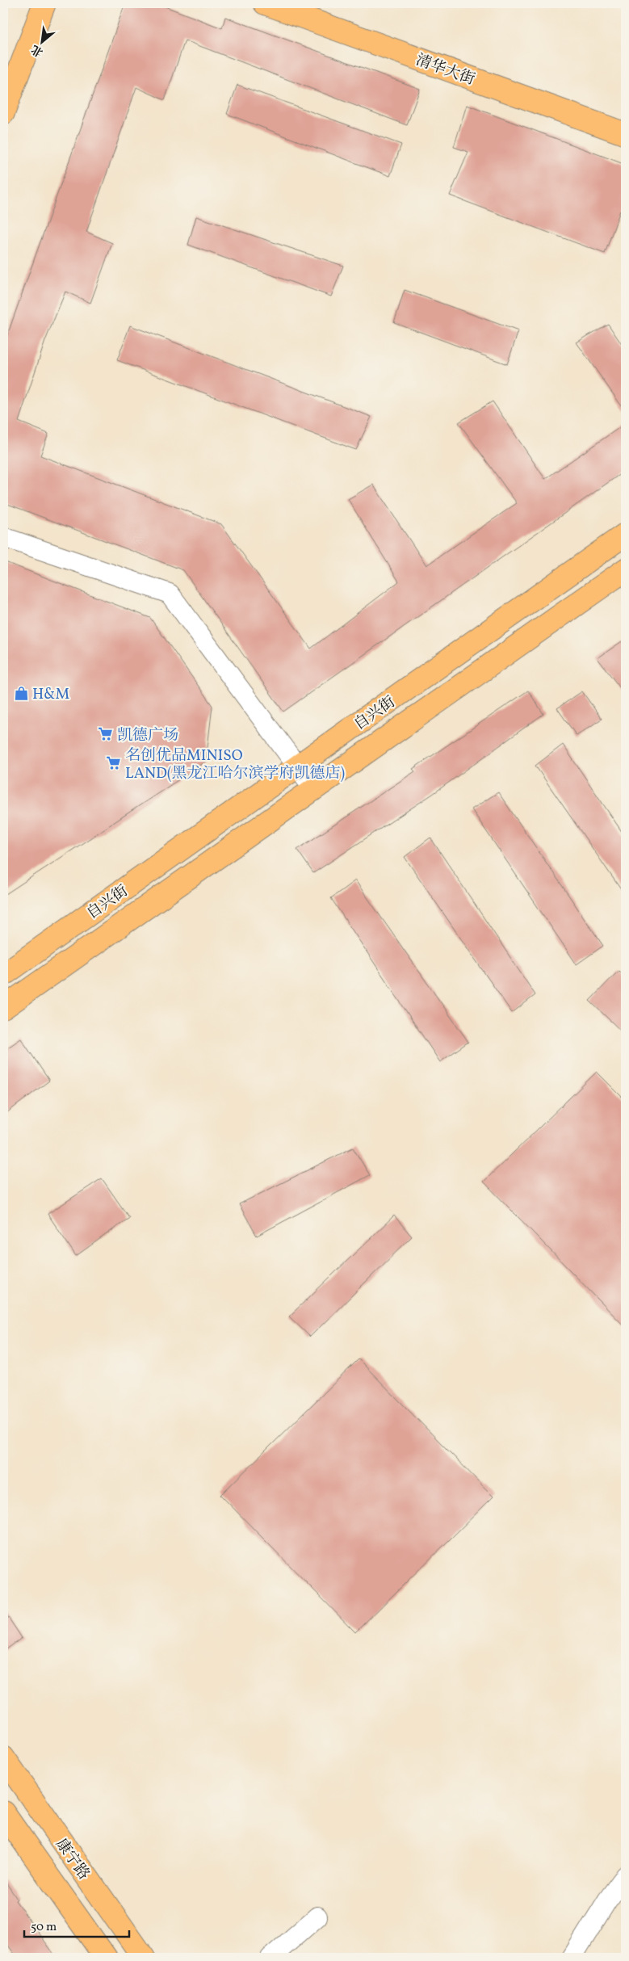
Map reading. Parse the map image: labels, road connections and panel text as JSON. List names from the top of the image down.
{
  "streets": {
    "main road": ["清华大街", "自兴街", "康宁路"]
  },
  "places": {
    "shop": ["H&M"],
    "supermarket": ["凯德广场", "名创优品MINISO LAND(黑龙江哈尔滨学府凯德店)"]
  },
  "scale_bar": "50 m",
  "north": "bottom left"
}
